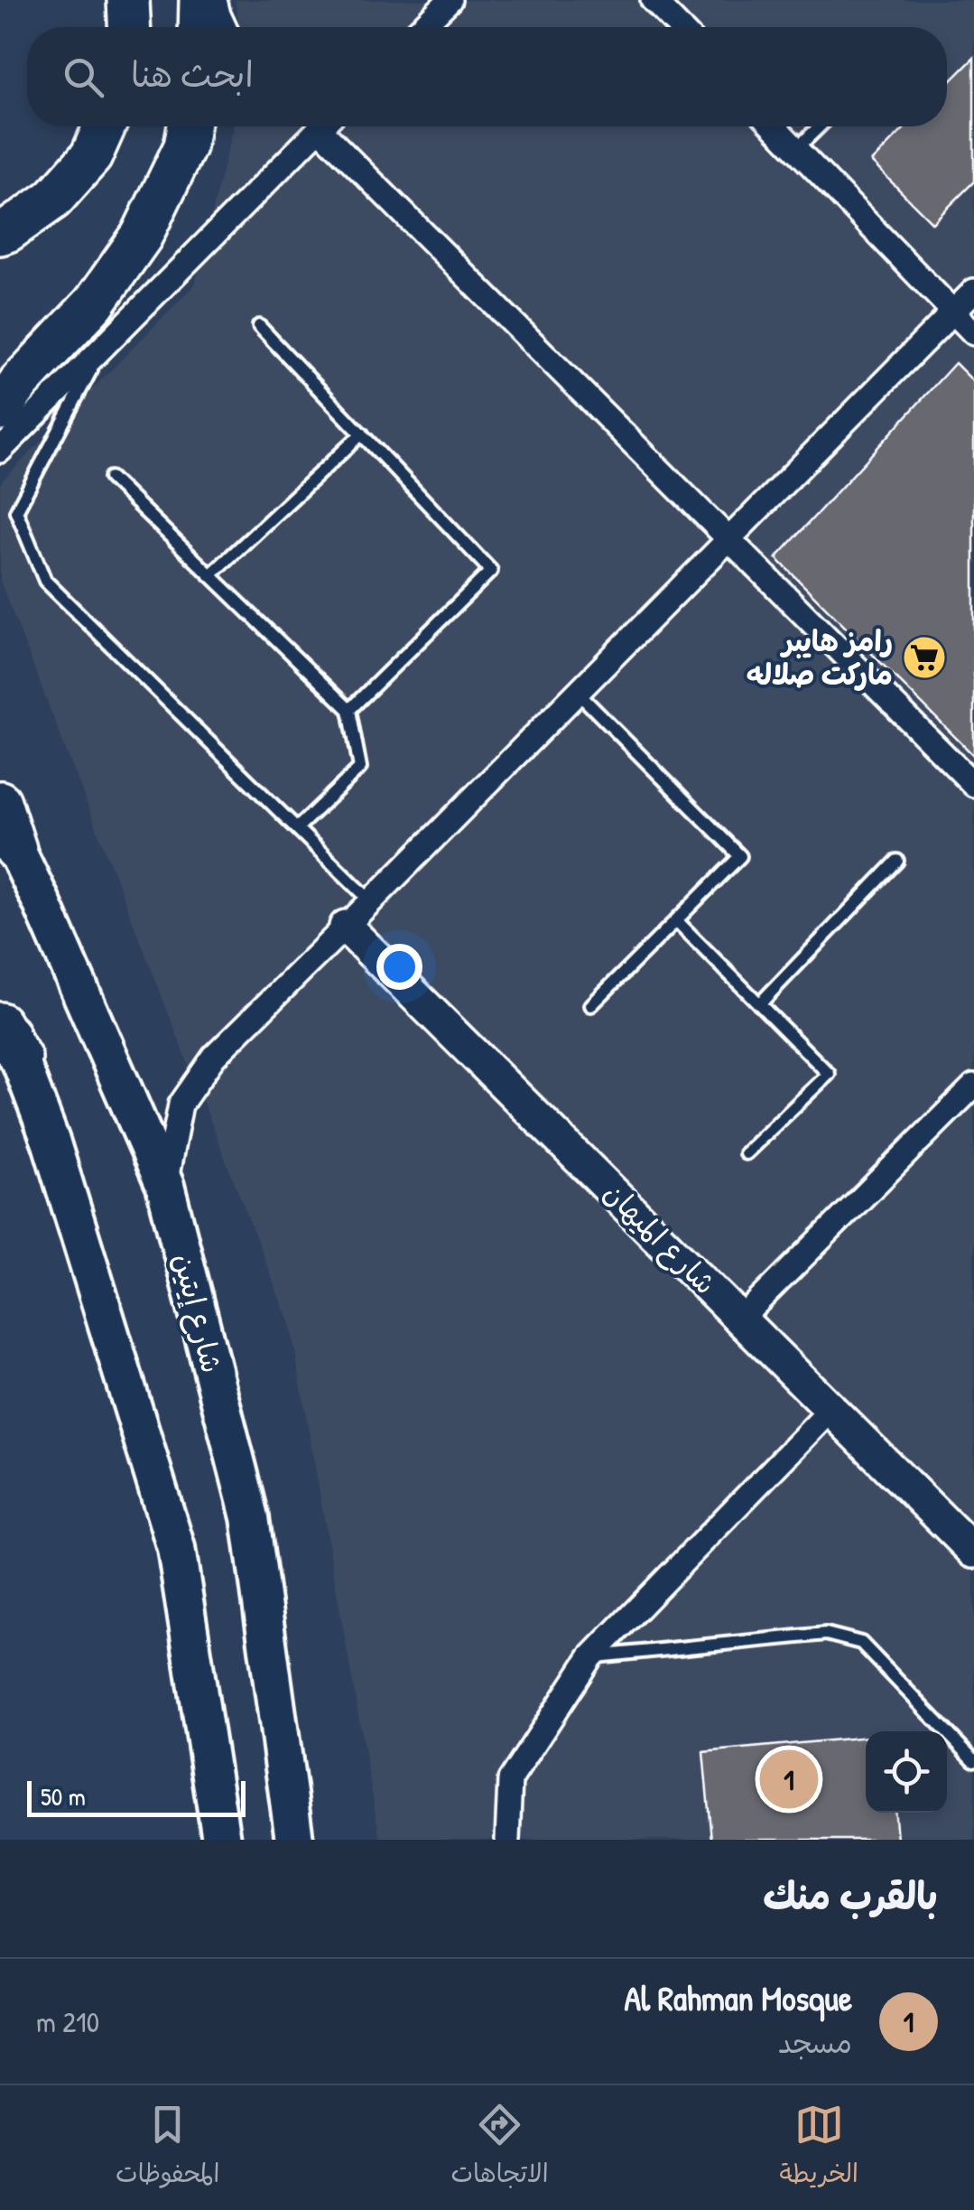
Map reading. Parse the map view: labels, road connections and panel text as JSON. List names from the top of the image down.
{
  "streets": {
    "main road": ["شارع إيتين"],
    "street": ["شارع الميهان"]
  },
  "places": {
    "supermarket": ["رامز هايبر ماركت صلاله"]
  },
  "scale_bar": "50 m",
  "page": {
    "search": "ابحث هنا",
    "pins": "1",
    "scale": "50 m",
    "heading": "بالقرب منك",
    "list": [
      {
        "mark": "1",
        "name": "Al Rahman Mosque",
        "note": "مسجد",
        "value": "210 m"
      }
    ],
    "nav": ["الخريطة", "الاتجاهات", "المحفوظات"]
  }
}
